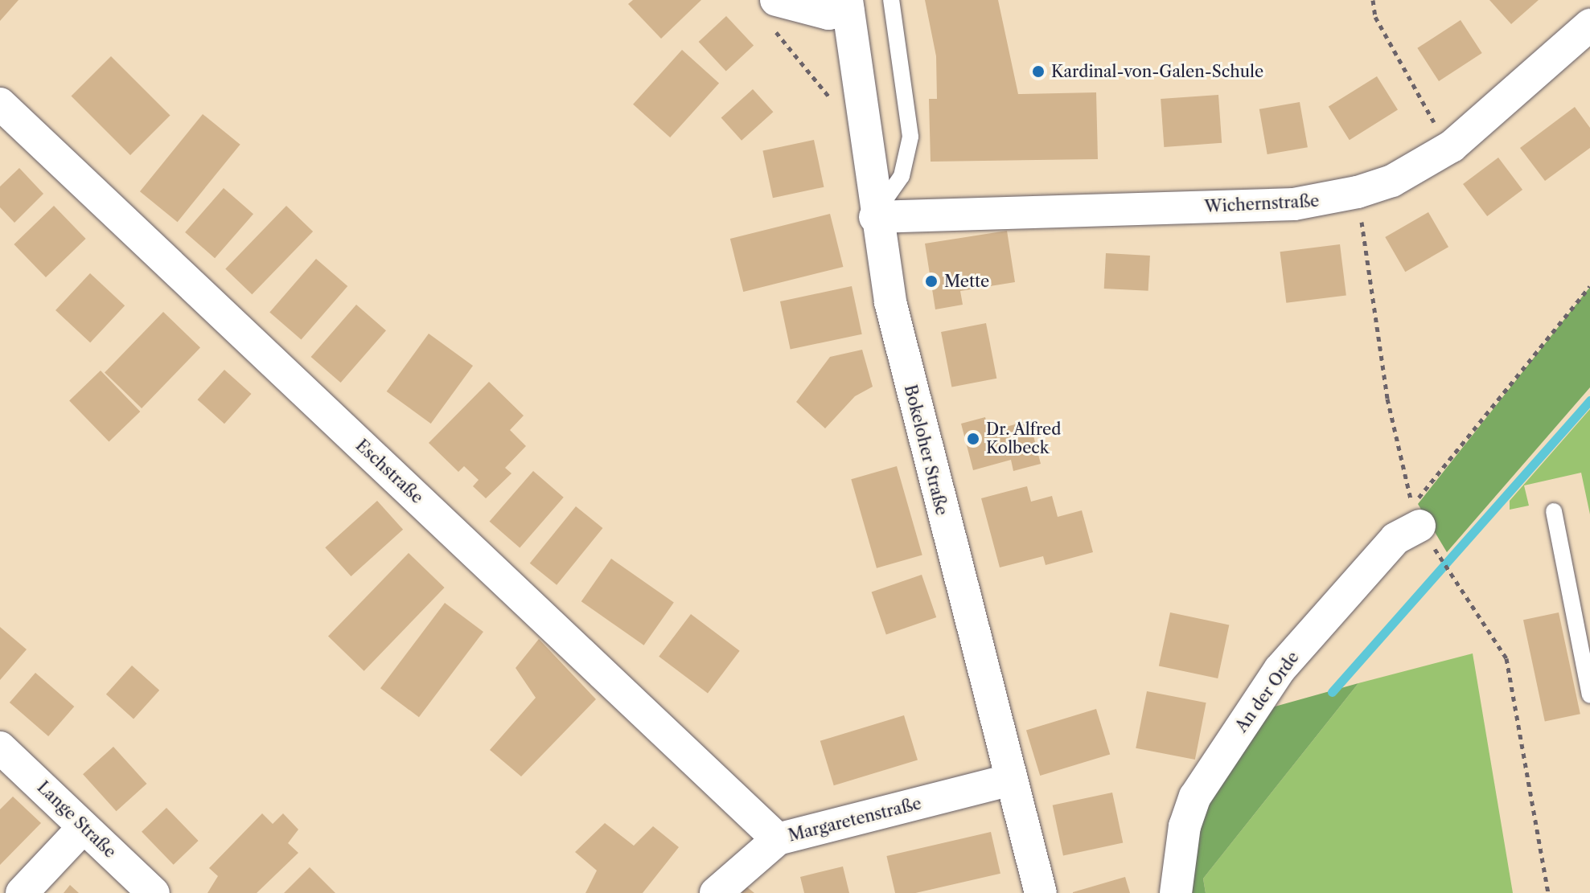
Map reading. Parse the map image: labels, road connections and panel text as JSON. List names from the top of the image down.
{
  "streets": {
    "street": [
      "Wichernstraße",
      "Bokeloher Straße",
      "Eschstraße",
      "An der Orde",
      "Lange Straße",
      "Margaretenstraße"
    ]
  },
  "crossings": [
    ["Wichernstraße", "Bokeloher Straße"],
    ["Bokeloher Straße", "Margaretenstraße"],
    ["Eschstraße", "Margaretenstraße"]
  ],
  "places": ["Kardinal-von-Galen-Schule", "Mette", "Dr. Alfred Kolbeck"]
}
